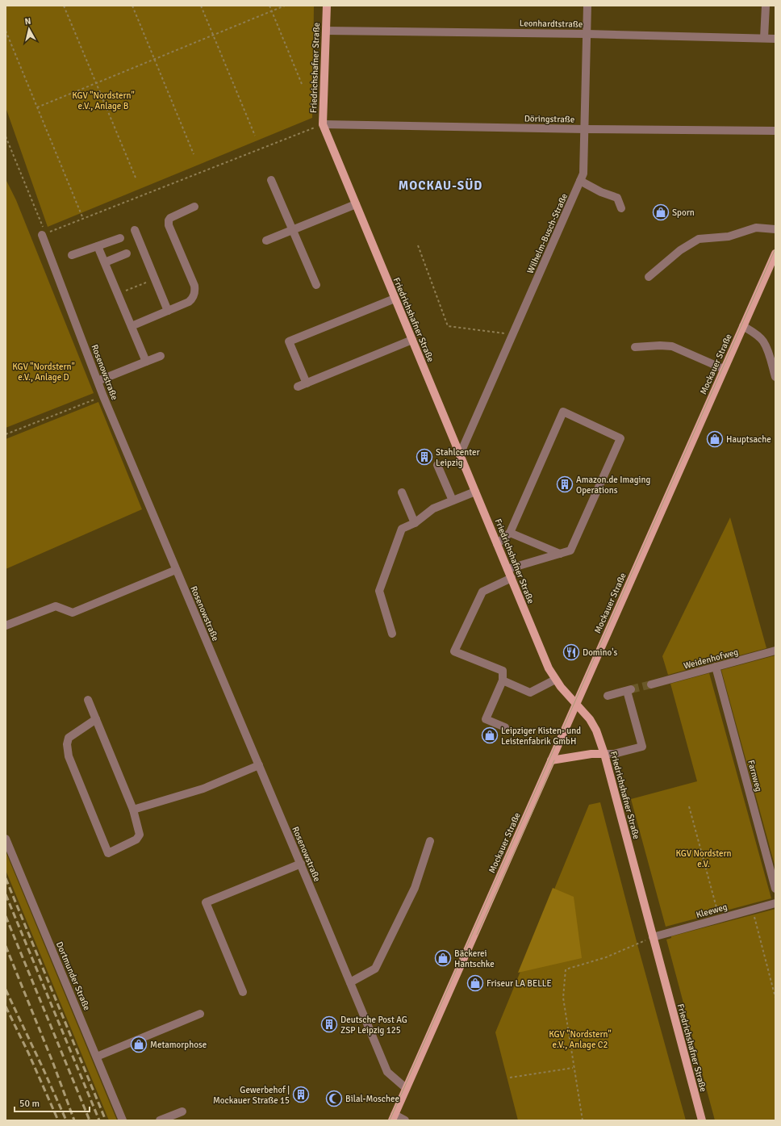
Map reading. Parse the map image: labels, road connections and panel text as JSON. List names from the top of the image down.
{
  "streets": {
    "main road": ["Friedrichshafner Straße", "Mockauer Straße"],
    "street": [
      "Leonhardtstraße",
      "Döringstraße",
      "Wilhelm-Busch-Straße",
      "Rosenowstraße",
      "Weidenhofweg",
      "Farnweg",
      "Kleeweg",
      "Dortmunder Straße"
    ]
  },
  "crossings": [
    ["Leonhardtstraße", "Friedrichshafner Straße"],
    ["Leonhardtstraße", "Wilhelm-Busch-Straße"],
    ["Friedrichshafner Straße", "Döringstraße"],
    ["Friedrichshafner Straße", "Wilhelm-Busch-Straße"],
    ["Friedrichshafner Straße", "Mockauer Straße"],
    ["Friedrichshafner Straße", "Kleeweg"],
    ["Döringstraße", "Wilhelm-Busch-Straße"],
    ["Mockauer Straße", "Rosenowstraße"],
    ["Weidenhofweg", "Farnweg"]
  ],
  "districts": ["MOCKAU-SÜD"],
  "parks": [
    "KGV \"Nordstern\" e.V., Anlage B",
    "KGV \"Nordstern\" e.V., Anlage D",
    "KGV Nordstern e.V.",
    "KGV \"Nordstern\" e.V., Anlage C2"
  ],
  "places": {
    "shop": [
      "Sporn",
      "Hauptsache",
      "Leipziger Kisten- und Leistenfabrik GmbH",
      "Bäckerei Hantschke",
      "Friseur LA BELLE",
      "Metamorphose"
    ],
    "building": [
      "Stahlcenter Leipzig",
      "Amazon.de Imaging Operations",
      "Deutsche Post AG ZSP Leipzig 125",
      "Gewerbehof | Mockauer Straße 15"
    ],
    "restaurant": ["Domino's"],
    "mosque": ["Bilal-Moschee"]
  },
  "scale_bar": "50 m",
  "north": "top"
}
